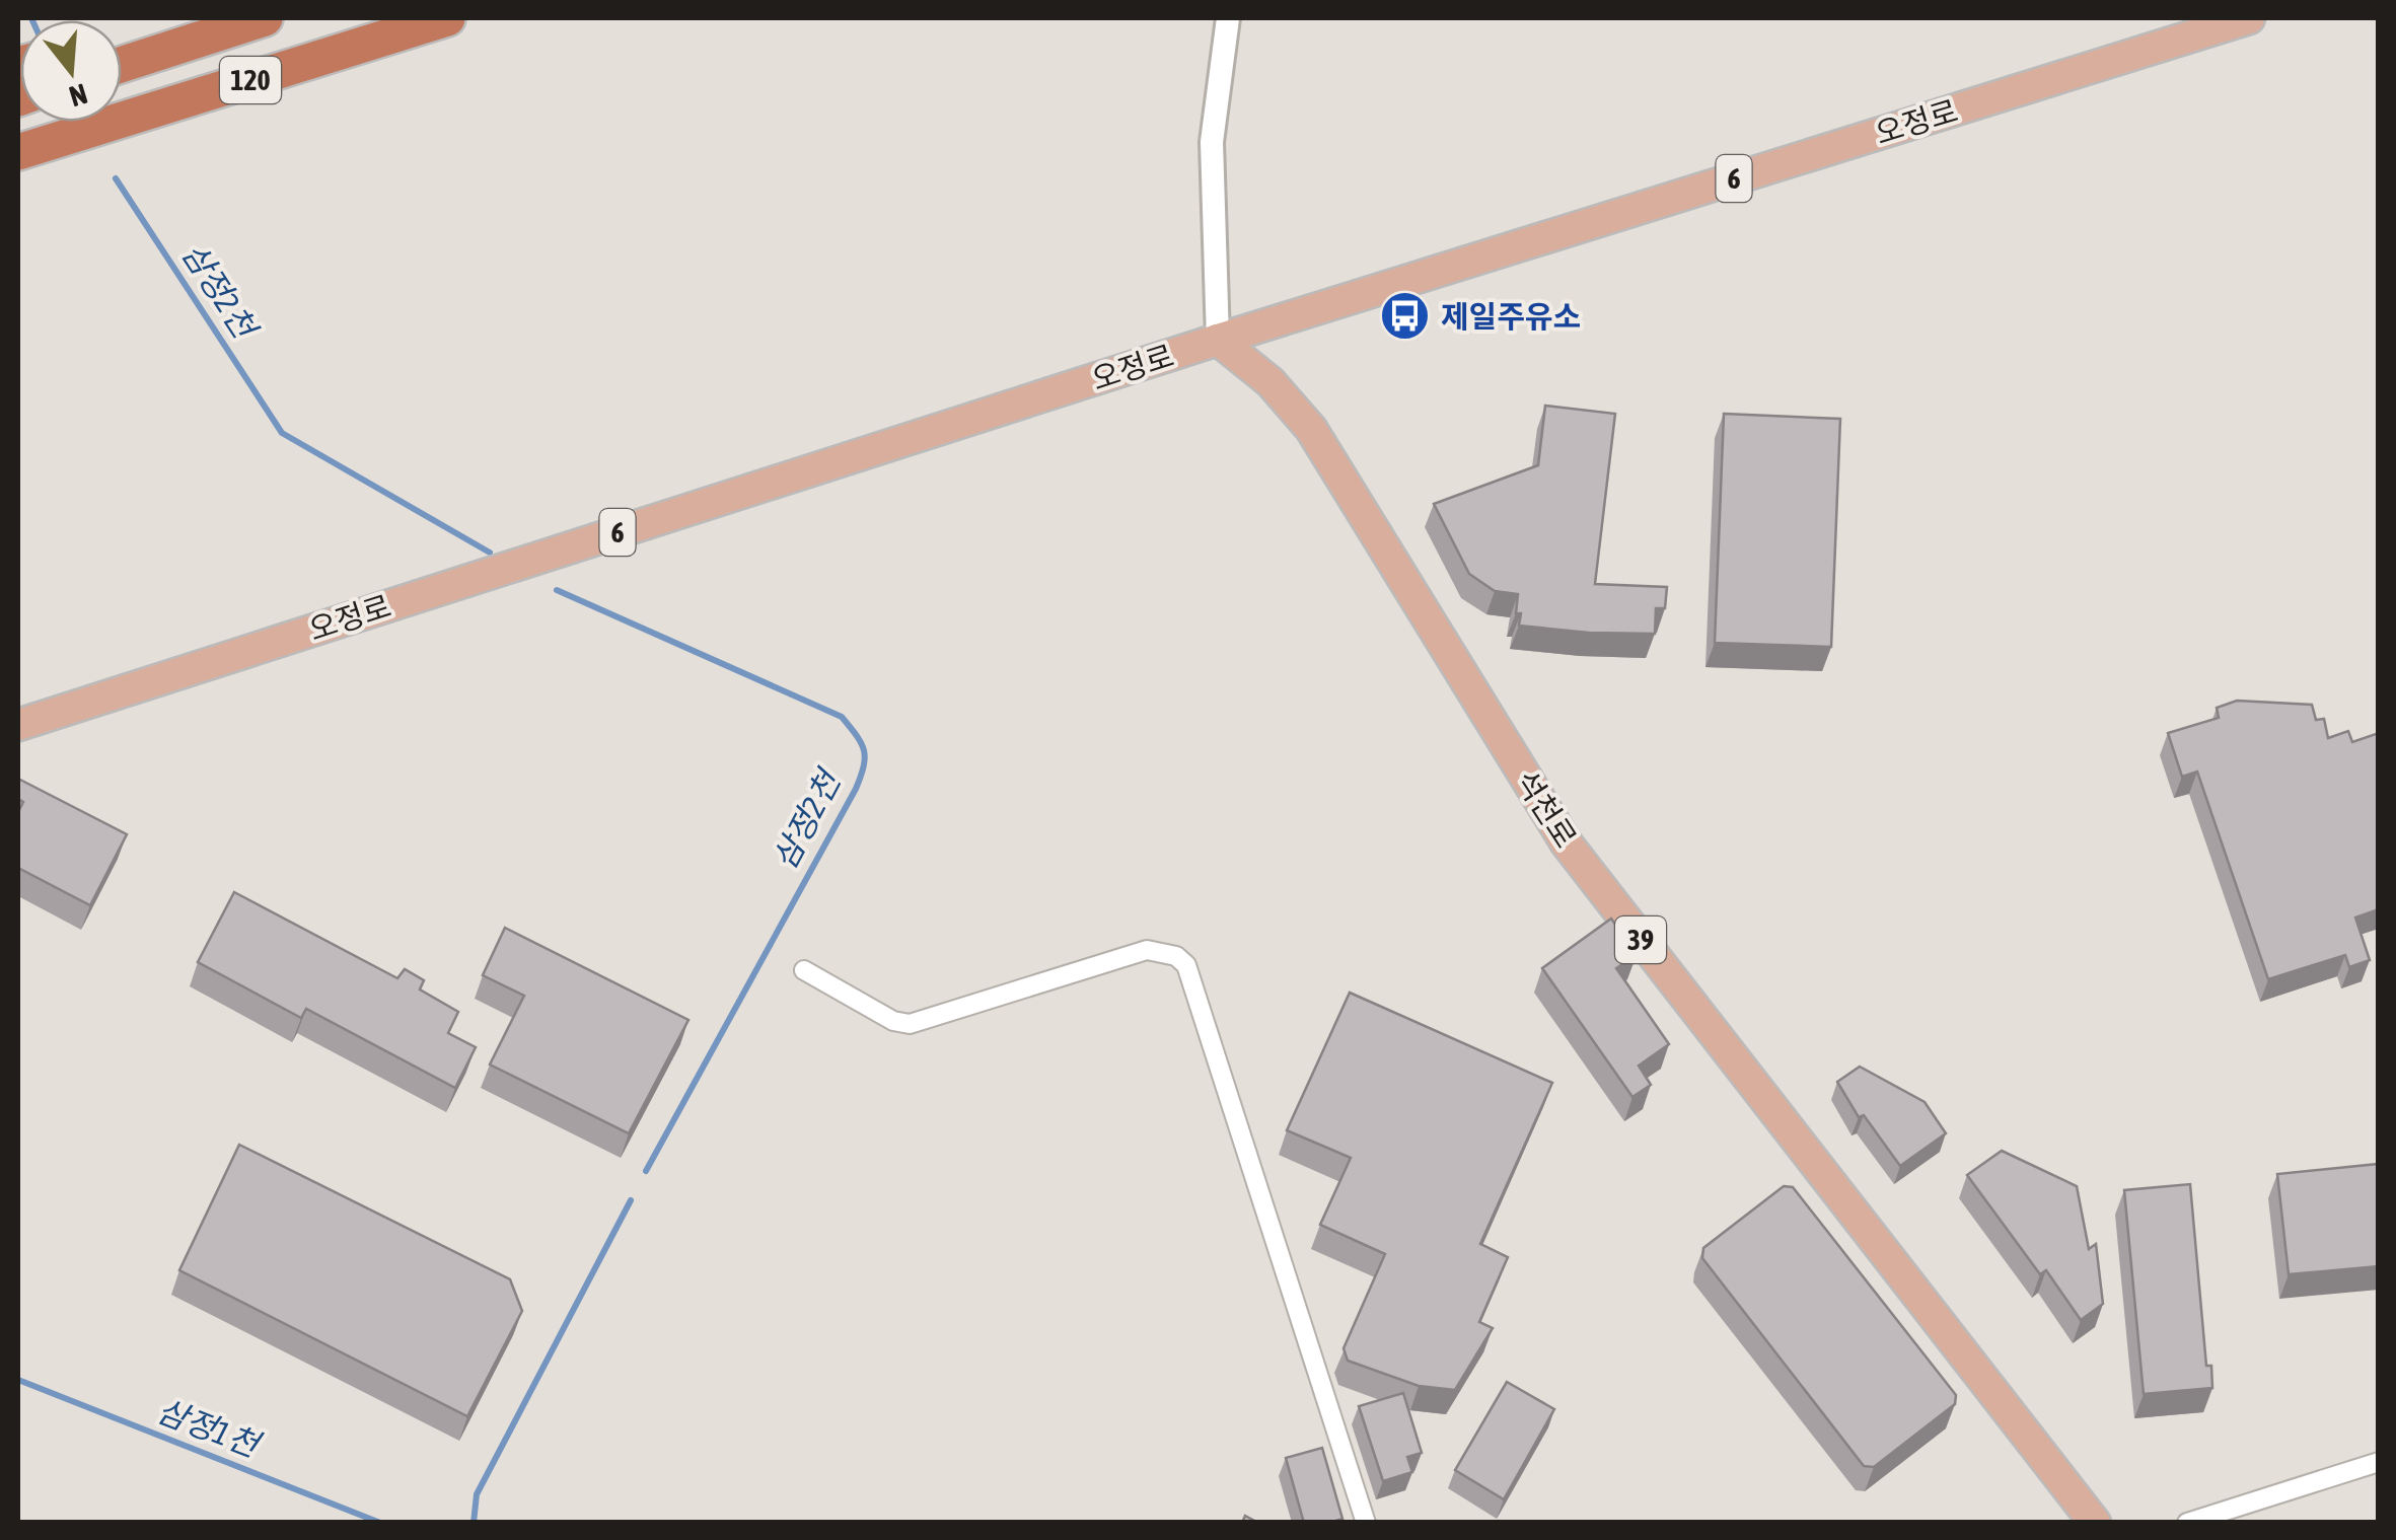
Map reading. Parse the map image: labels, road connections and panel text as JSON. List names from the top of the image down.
{
  "streets": {
    "highway": ["120"],
    "main road": [
      "오정로",
      "6",
      "석천로",
      "39"
    ]
  },
  "crossings": [
    ["오정로", "석천로"]
  ],
  "water": ["삼정2천", "삼정1천"],
  "places": {
    "bus stop": ["제일주유소"]
  },
  "north": "bottom"
}
